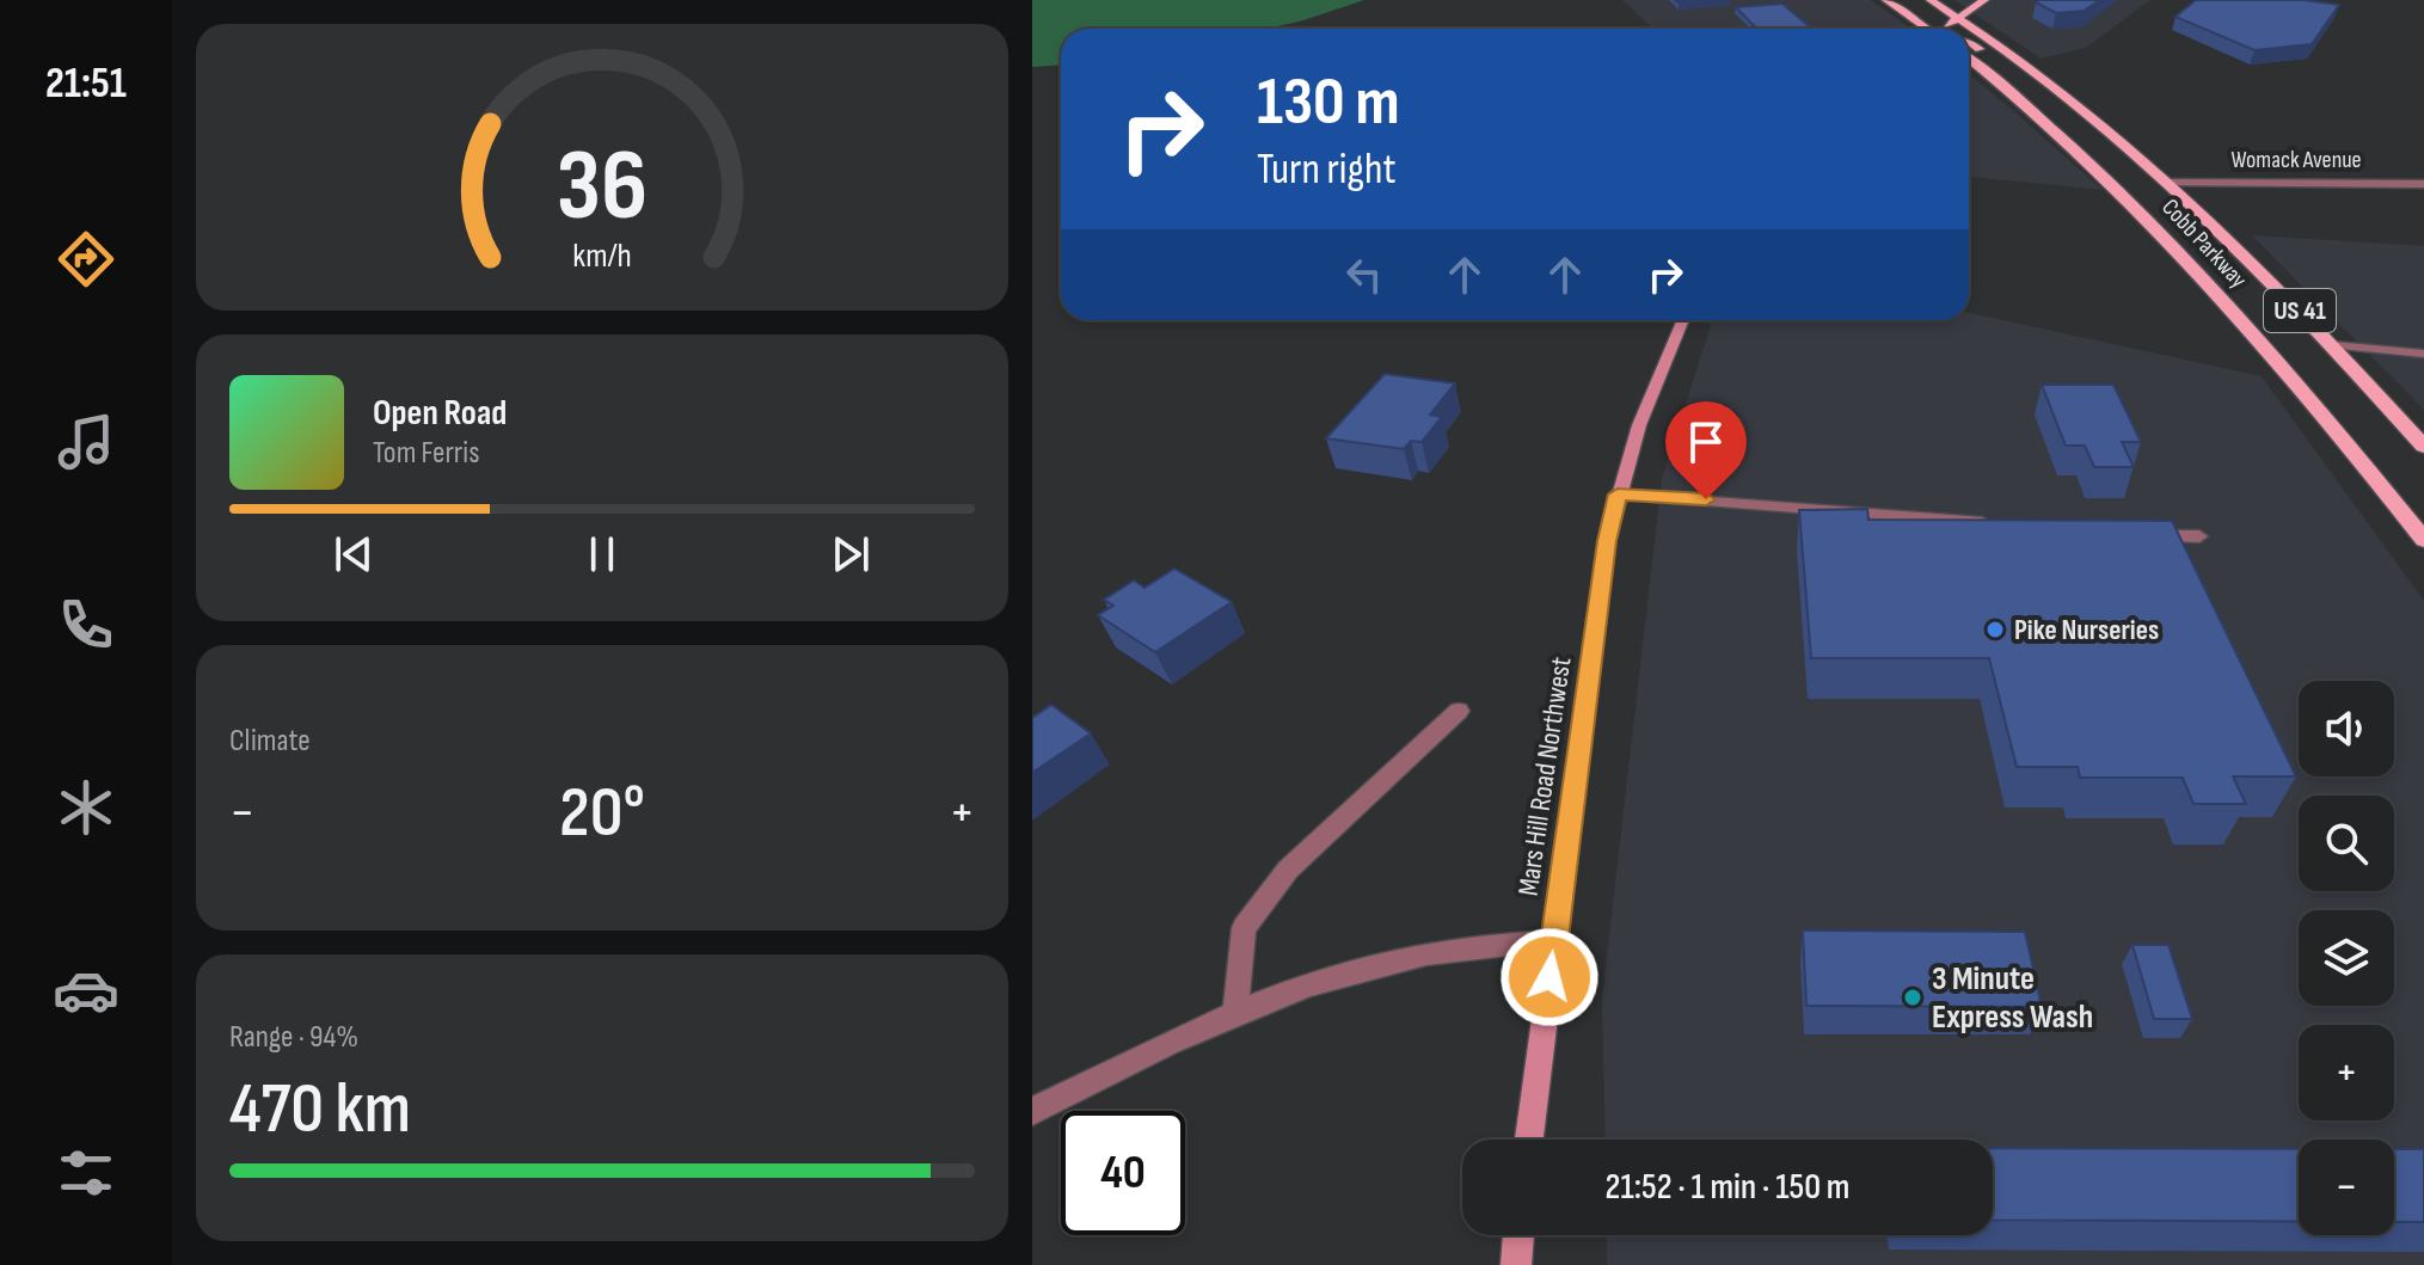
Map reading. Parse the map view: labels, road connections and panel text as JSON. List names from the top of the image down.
{
  "streets": {
    "main road": ["Cobb Parkway", "US 41"],
    "street": ["Womack Avenue", "Mars Hill Road Northwest"]
  },
  "crossings": [
    ["Womack Avenue", "Cobb Parkway"]
  ],
  "places": ["Pike Nurseries", "3 Minute Express Wash"],
  "page": {
    "tabs": "21:51",
    "turn": ["130 m", "Turn right"],
    "song": ["Open Road", "Tom Ferris"],
    "tile": [
      "Climate",
      ["Range · 94%", "470 km"]
    ],
    "map_buttons": ["+", "−"],
    "heat": ["−", "20°", "+"],
    "limit": "40",
    "trip": "21:52 · 1 min · 150 m",
    "gauge": ["36", "km/h"]
  }
}
